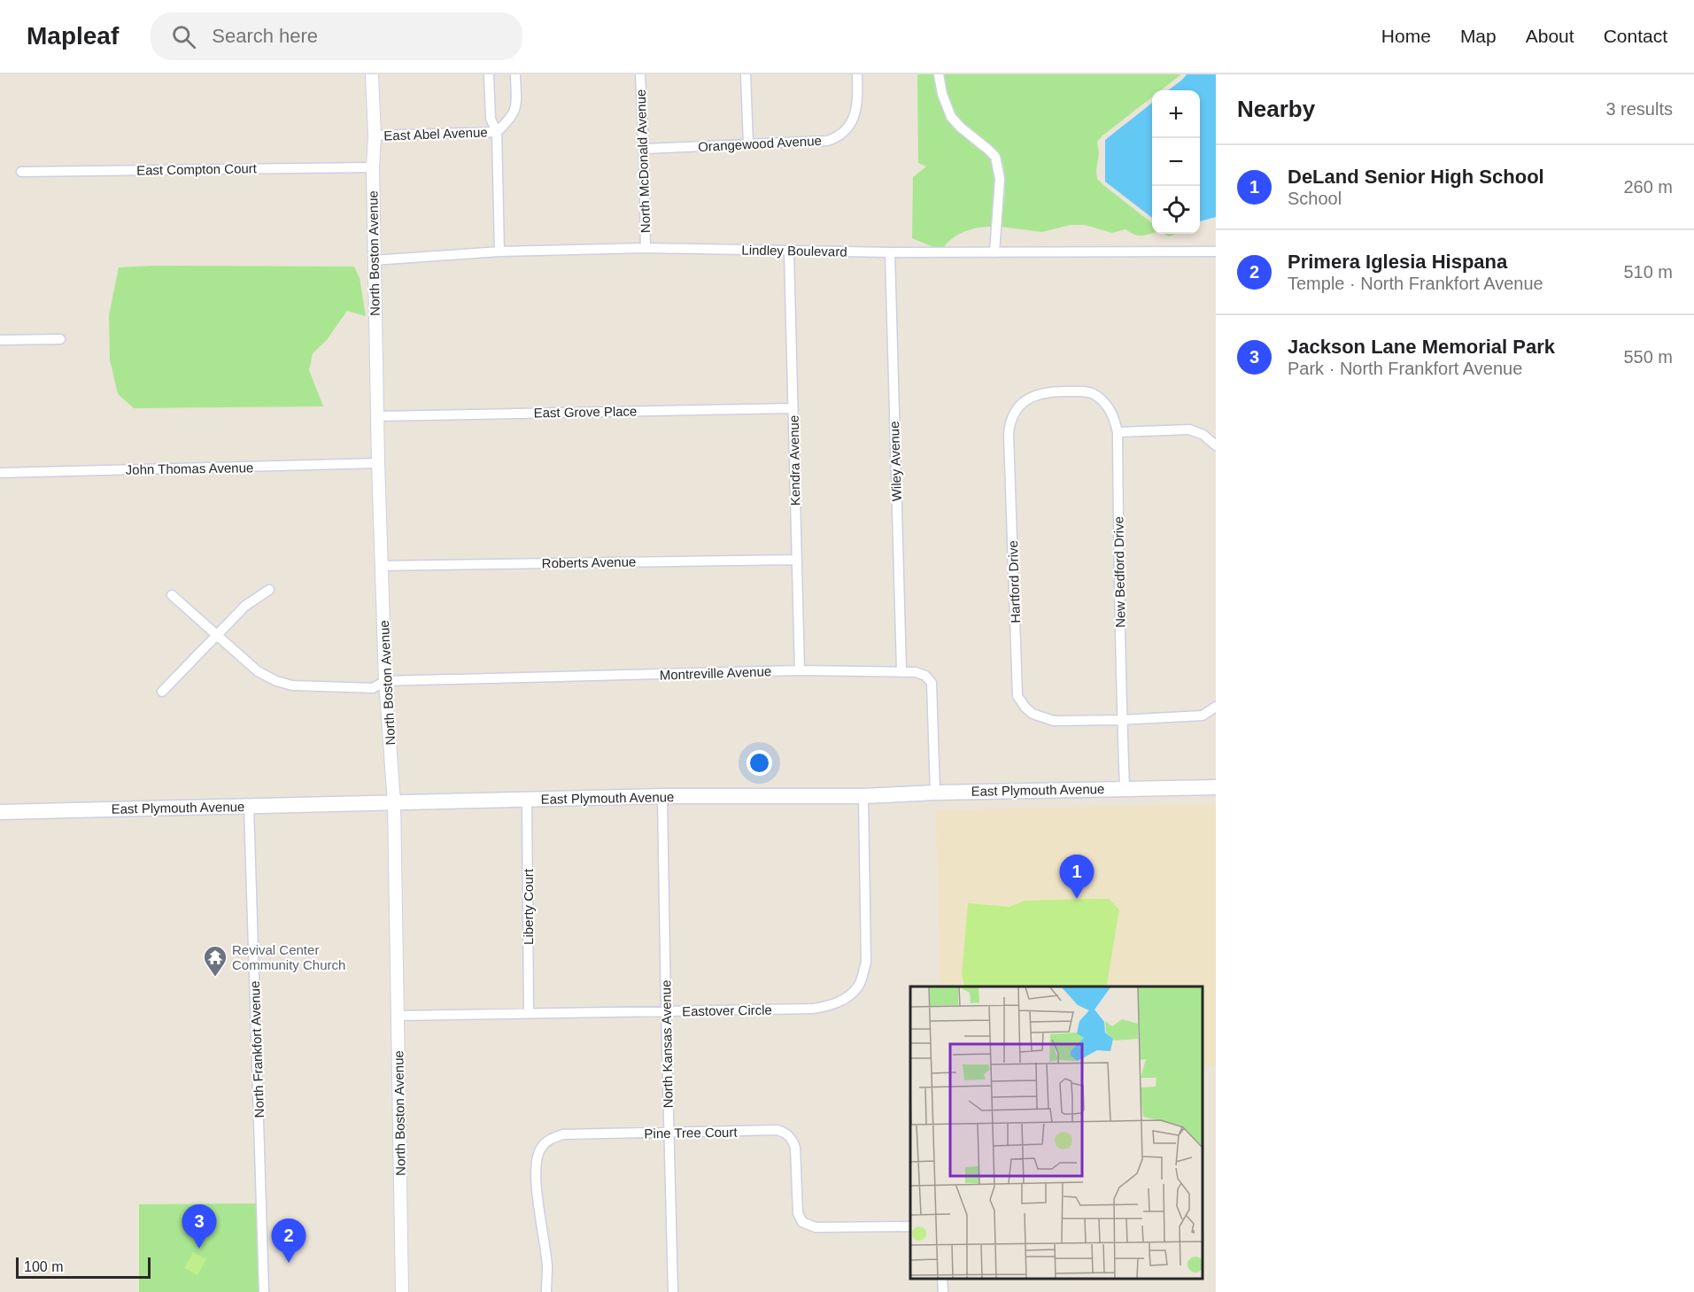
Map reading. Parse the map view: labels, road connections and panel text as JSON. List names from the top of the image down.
{
  "streets": {
    "main road": ["East Plymouth Avenue"],
    "street": [
      "East Abel Avenue",
      "Orangewood Avenue",
      "North McDonald Avenue",
      "East Compton Court",
      "Lindley Boulevard",
      "North Boston Avenue",
      "East Grove Place",
      "Kendra Avenue",
      "Wiley Avenue",
      "John Thomas Avenue",
      "Roberts Avenue",
      "New Bedford Drive",
      "Hartford Drive",
      "Montreville Avenue",
      "Liberty Court",
      "Eastover Circle",
      "North Kansas Avenue",
      "North Frankfort Avenue",
      "Pine Tree Court"
    ]
  },
  "crossings": [
    ["East Abel Avenue", "North Boston Avenue"],
    ["Orangewood Avenue", "North McDonald Avenue"],
    ["North McDonald Avenue", "Lindley Boulevard"],
    ["East Compton Court", "North Boston Avenue"],
    ["Lindley Boulevard", "North Boston Avenue"],
    ["Lindley Boulevard", "Kendra Avenue"],
    ["Lindley Boulevard", "Wiley Avenue"],
    ["North Boston Avenue", "East Grove Place"],
    ["North Boston Avenue", "John Thomas Avenue"],
    ["North Boston Avenue", "Roberts Avenue"],
    ["North Boston Avenue", "Montreville Avenue"],
    ["North Boston Avenue", "East Plymouth Avenue"],
    ["North Boston Avenue", "Eastover Circle"],
    ["East Grove Place", "Kendra Avenue"],
    ["Kendra Avenue", "Roberts Avenue"],
    ["Kendra Avenue", "Montreville Avenue"],
    ["Wiley Avenue", "Montreville Avenue"],
    ["New Bedford Drive", "Hartford Drive"],
    ["New Bedford Drive", "East Plymouth Avenue"],
    ["Montreville Avenue", "East Plymouth Avenue"],
    ["East Plymouth Avenue", "Liberty Court"],
    ["East Plymouth Avenue", "Eastover Circle"],
    ["East Plymouth Avenue", "North Kansas Avenue"],
    ["East Plymouth Avenue", "North Frankfort Avenue"],
    ["Liberty Court", "Eastover Circle"],
    ["Eastover Circle", "North Kansas Avenue"],
    ["North Kansas Avenue", "Pine Tree Court"]
  ],
  "places": {
    "temple": ["Revival Center Community Church"]
  },
  "scale_bar": "100 m",
  "page": {
    "header": "Mapleaf",
    "search": "Search here",
    "nav": [
      "Home",
      "Map",
      "About",
      "Contact"
    ],
    "heading": ["Nearby", "3 results"],
    "map_buttons": ["+", "−"],
    "list": [
      {
        "mark": "1",
        "name": "DeLand Senior High School",
        "note": "School",
        "value": "260 m"
      },
      {
        "mark": "2",
        "name": "Primera Iglesia Hispana",
        "note": "Temple · North Frankfort Avenue",
        "value": "510 m"
      },
      {
        "mark": "3",
        "name": "Jackson Lane Memorial Park",
        "note": "Park · North Frankfort Avenue",
        "value": "550 m"
      }
    ],
    "pins": ["1", "3", "2"],
    "scale": "100 m"
  }
}
